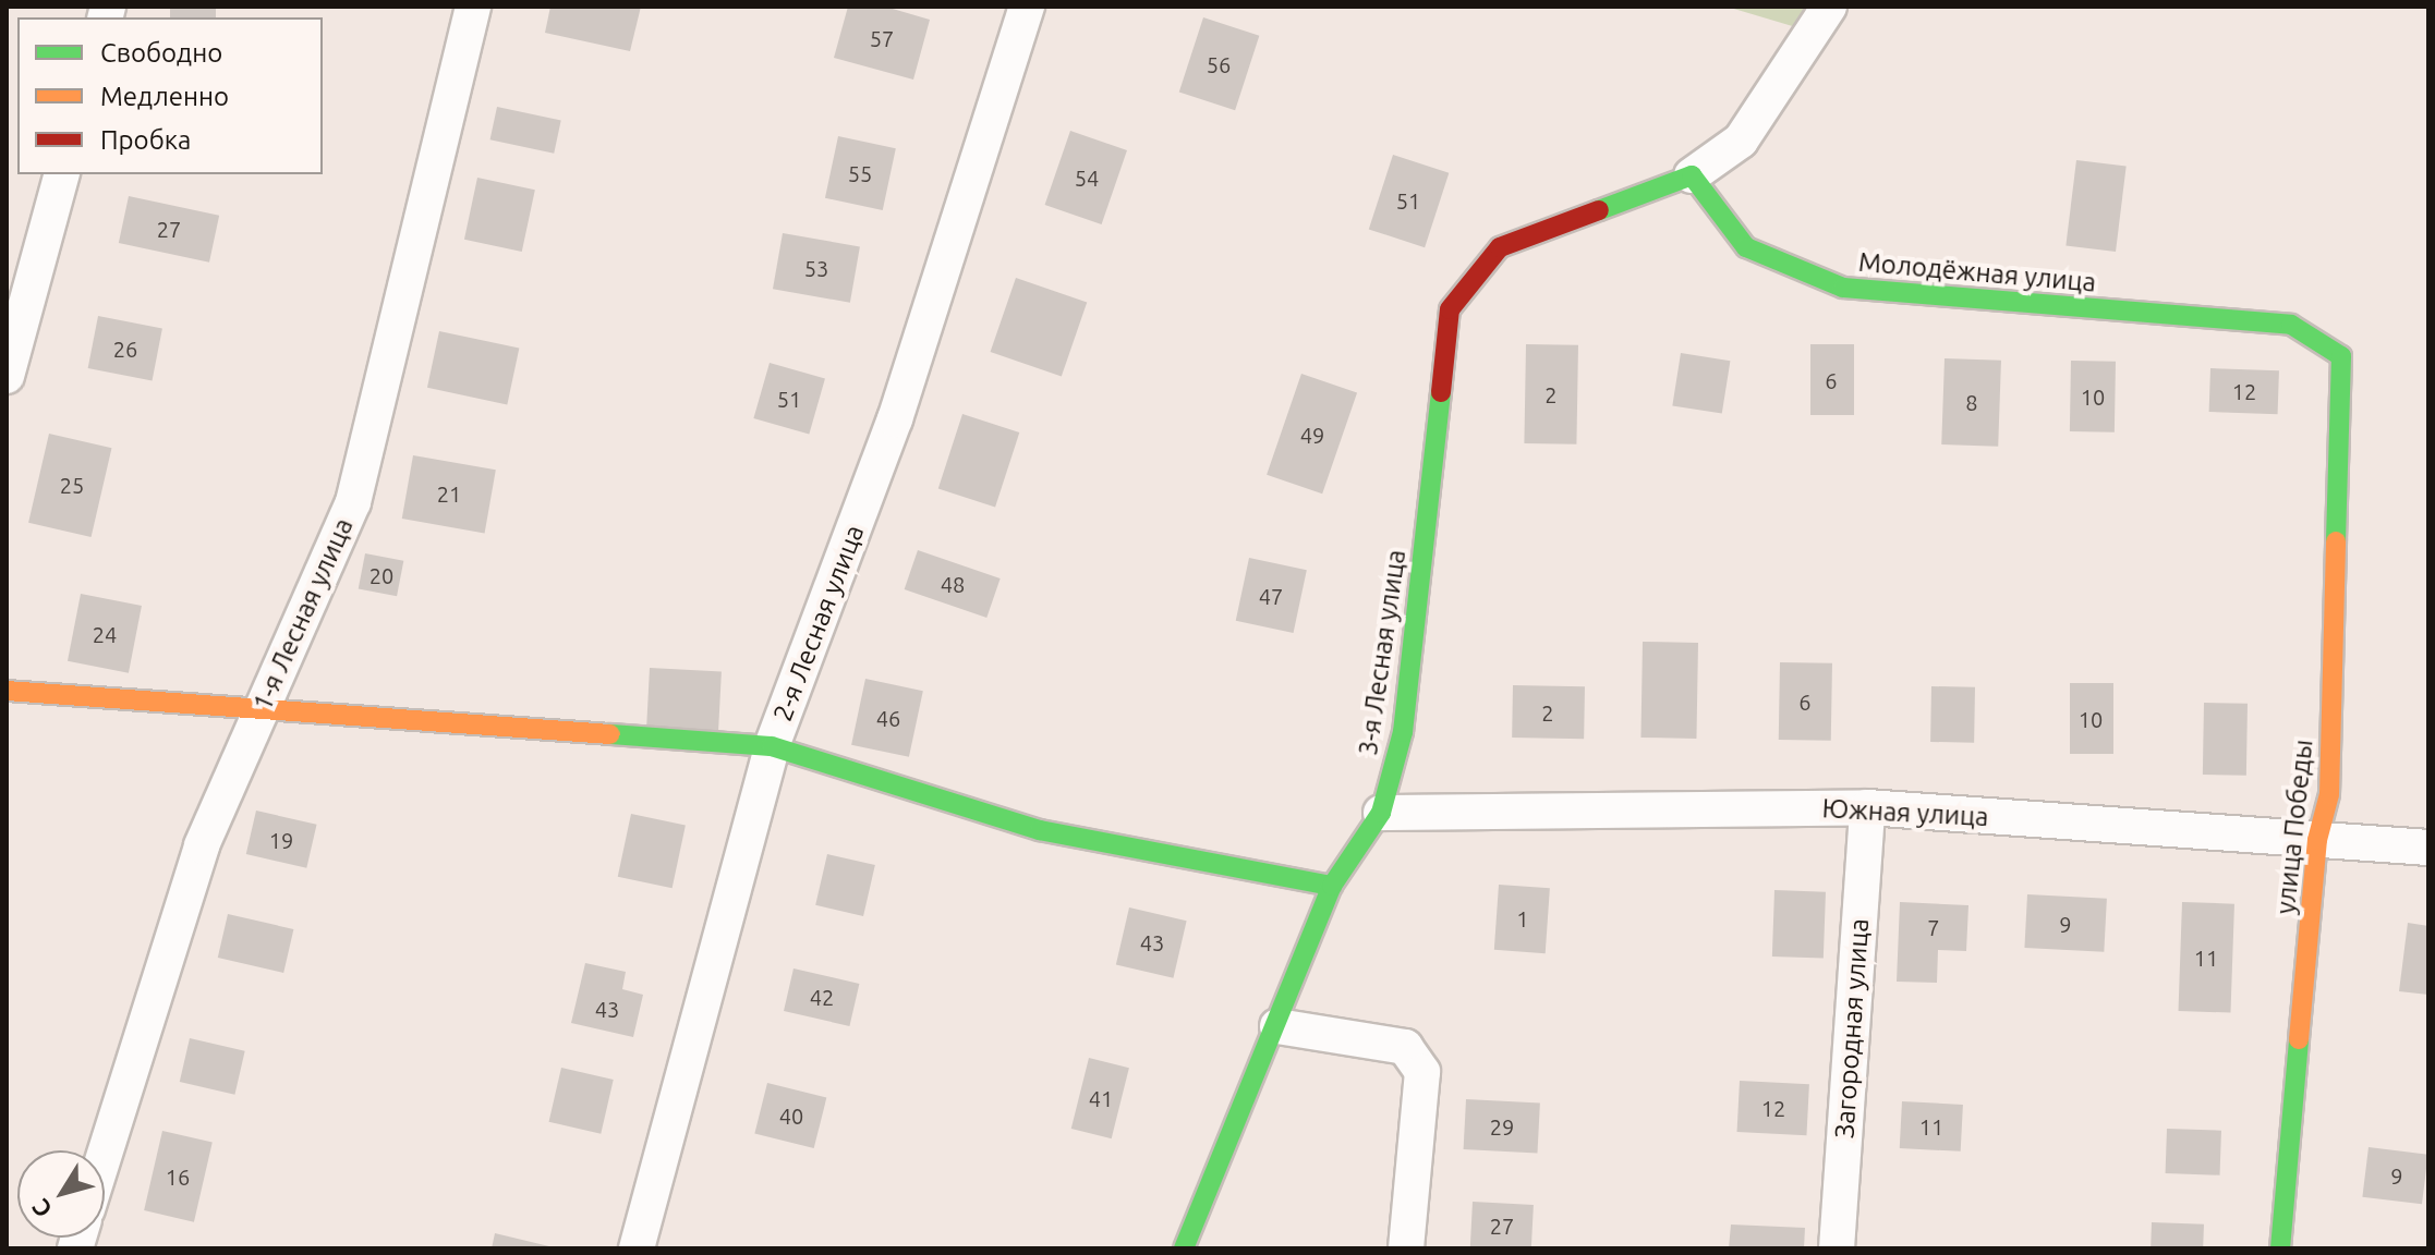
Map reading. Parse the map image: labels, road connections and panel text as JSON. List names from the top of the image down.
{
  "streets": {
    "street": [
      "Молодёжная улица",
      "1-я Лесная улица",
      "2-я Лесная улица",
      "3-я Лесная улица",
      "Южная улица",
      "улица Победы",
      "Загородная улица"
    ]
  },
  "crossings": [
    ["Молодёжная улица", "3-я Лесная улица"],
    ["Молодёжная улица", "улица Победы"],
    ["3-я Лесная улица", "Южная улица"],
    ["Южная улица", "улица Победы"],
    ["Южная улица", "Загородная улица"]
  ],
  "house_numbers": [
    "57",
    "56",
    "55",
    "54",
    "51",
    "27",
    "53",
    "26",
    "6",
    "12",
    "2",
    "10",
    "51",
    "8",
    "49",
    "25",
    "21",
    "20",
    "48",
    "47",
    "24",
    "6",
    "2",
    "46",
    "10",
    "19",
    "1",
    "9",
    "7",
    "43",
    "11",
    "42",
    "43",
    "41",
    "12",
    "40",
    "29",
    "11",
    "9",
    "16",
    "27"
  ],
  "legend": ["Свободно", "Медленно", "Пробка"],
  "north": "bottom left"
}
